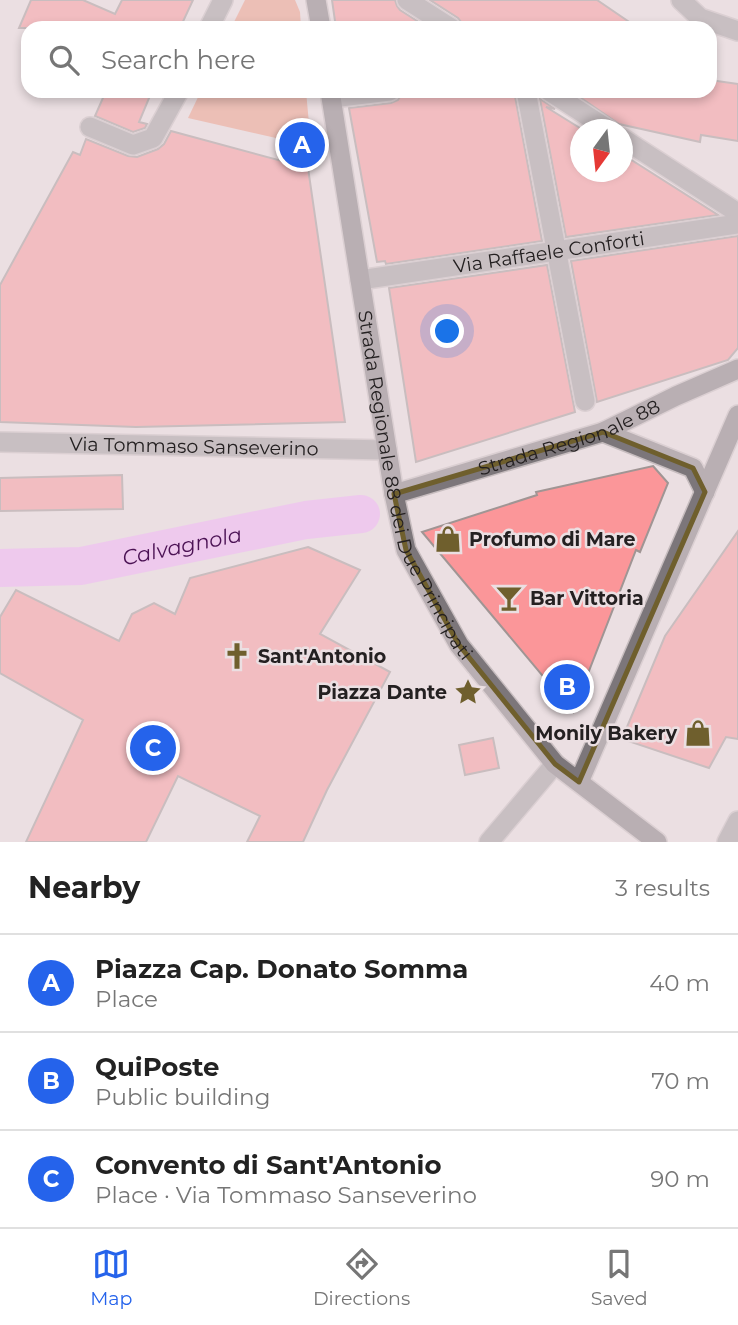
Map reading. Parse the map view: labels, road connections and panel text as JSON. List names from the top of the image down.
{
  "streets": {
    "main road": ["Strada Regionale 88", "Strada Regionale 88 dei Due Principati"],
    "street": ["Via Raffaele Conforti", "Via Tommaso Sanseverino"]
  },
  "crossings": [
    ["Via Raffaele Conforti", "Strada Regionale 88 dei Due Principati"],
    ["Strada Regionale 88", "Strada Regionale 88 dei Due Principati"],
    ["Via Tommaso Sanseverino", "Strada Regionale 88 dei Due Principati"]
  ],
  "water": ["Calvagnola"],
  "places": {
    "shop": ["Profumo di Mare", "Monily Bakery"],
    "bar": ["Bar Vittoria"],
    "church": ["Sant'Antonio"],
    "place": ["Piazza Dante"]
  },
  "north": "bottom",
  "page": {
    "search": "Search here",
    "pins": ["A", "B", "C"],
    "heading": ["Nearby", "3 results"],
    "list": [
      {
        "mark": "A",
        "name": "Piazza Cap. Donato Somma",
        "note": "Place",
        "value": "40 m"
      },
      {
        "mark": "B",
        "name": "QuiPoste",
        "note": "Public building",
        "value": "70 m"
      },
      {
        "mark": "C",
        "name": "Convento di Sant'Antonio",
        "note": "Place · Via Tommaso Sanseverino",
        "value": "90 m"
      }
    ],
    "nav": ["Map", "Directions", "Saved"]
  }
}
